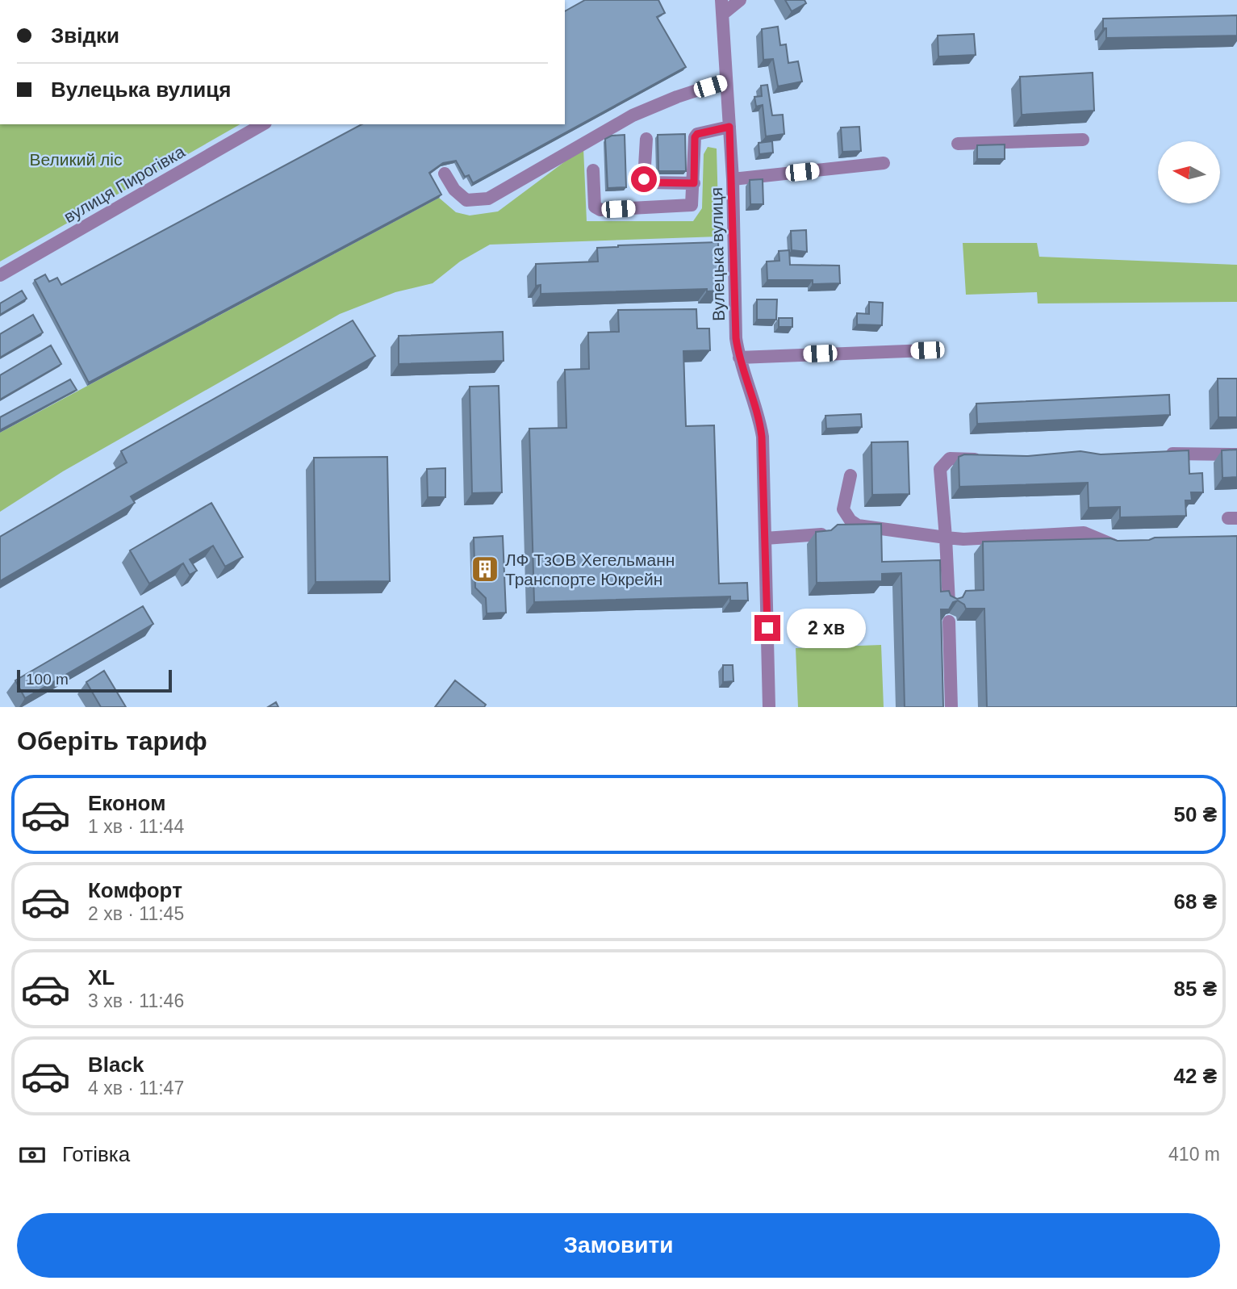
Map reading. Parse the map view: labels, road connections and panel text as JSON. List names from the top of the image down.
{
  "streets": {
    "street": ["вулиця Пирогівка", "Вулецька вулиця"]
  },
  "parks": ["Великий ліс"],
  "places": {
    "building": ["ЛФ ТзОВ Хегельманн Транспорте Юкрейн"]
  },
  "scale_bar": "100 m",
  "north": "left",
  "page": {
    "banner": ["Звідки", "Вулецька вулиця"],
    "bubble": "2 хв",
    "scale": "100 m",
    "heading": "Оберіть тариф",
    "list": [
      {
        "name": "Економ",
        "note": "1 хв · 11:44",
        "value": "50 ₴"
      },
      {
        "name": "Комфорт",
        "note": "2 хв · 11:45",
        "value": "68 ₴"
      },
      {
        "name": "XL",
        "note": "3 хв · 11:46",
        "value": "85 ₴"
      },
      {
        "name": "Black",
        "note": "4 хв · 11:47",
        "value": "42 ₴"
      }
    ],
    "pay": ["Готівка", "410 m"],
    "buttons": "Замовити"
  }
}
